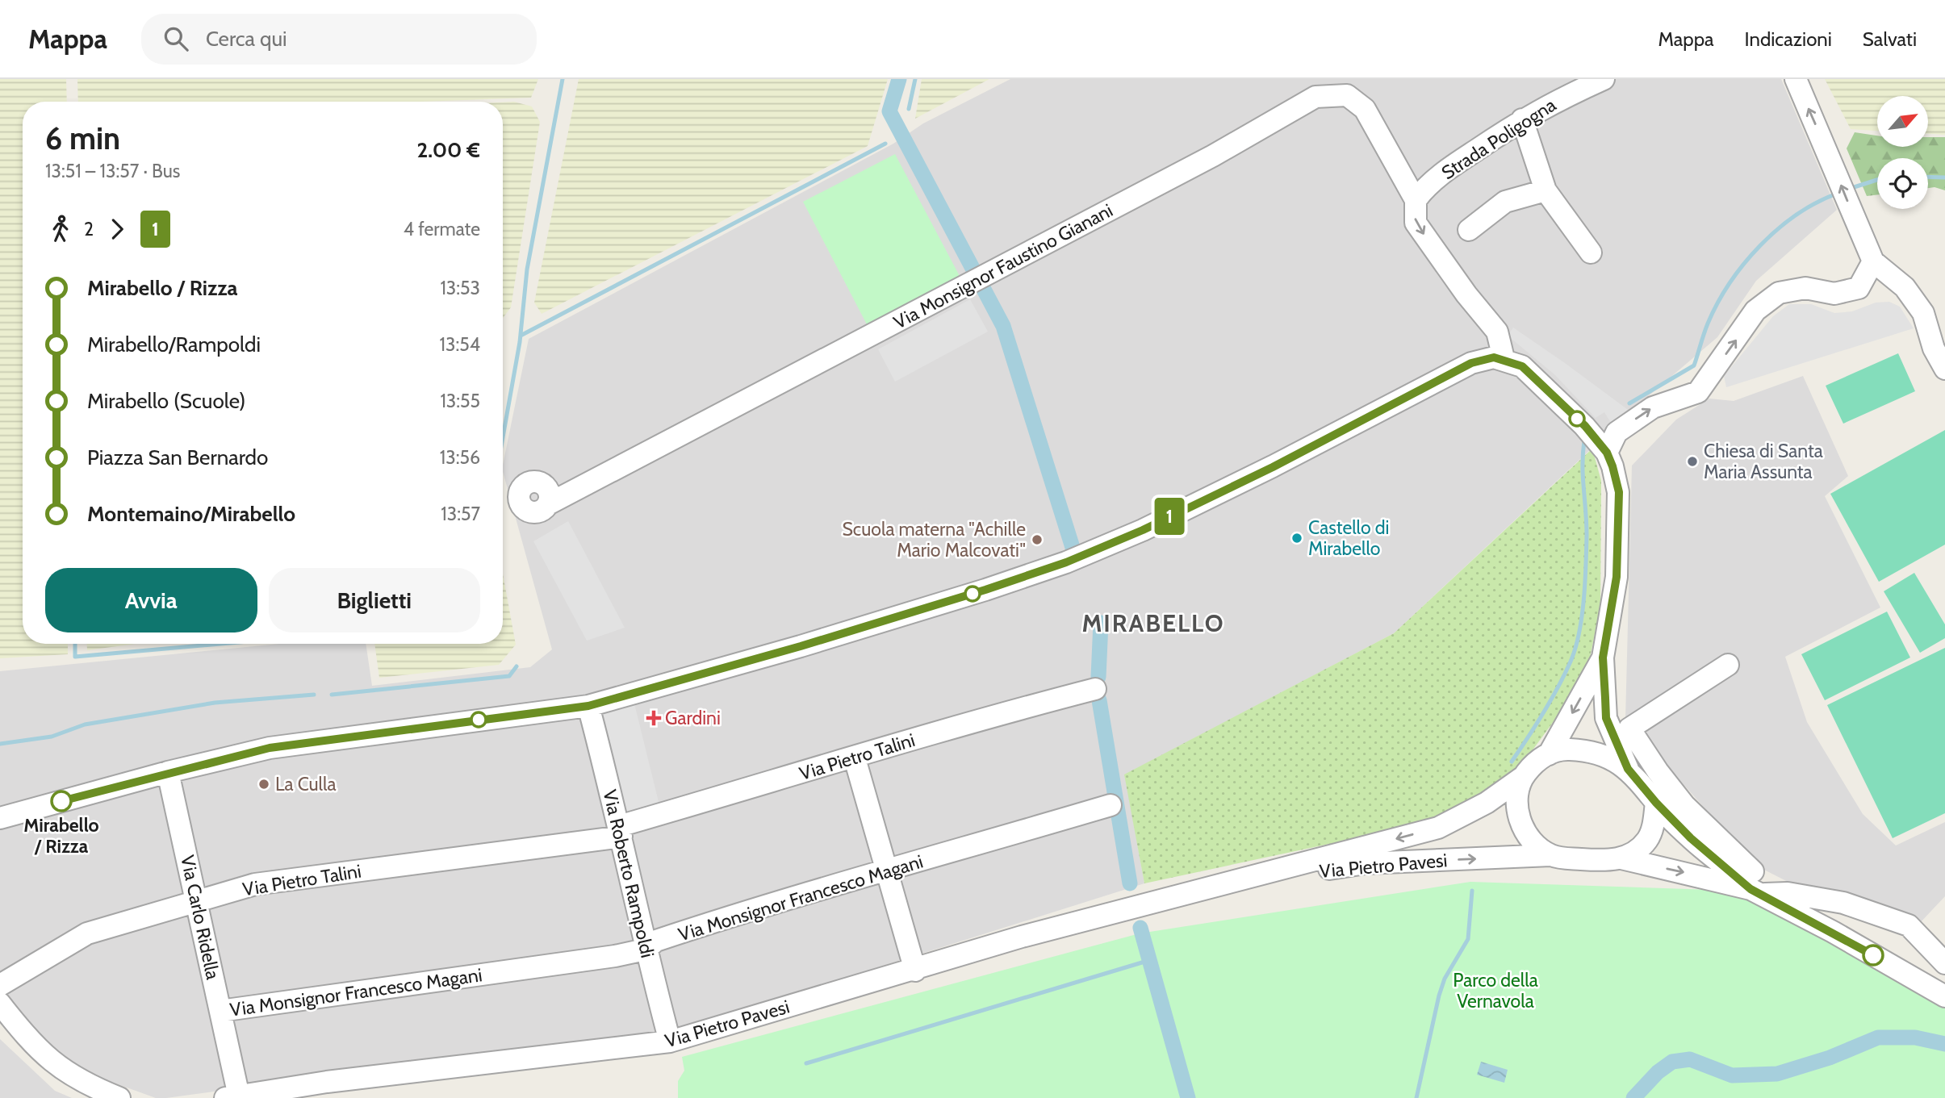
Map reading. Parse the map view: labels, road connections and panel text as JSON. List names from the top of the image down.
{
  "streets": {
    "street": [
      "Strada Poligogna",
      "Via Monsignor Faustino Gianani",
      "Via Pietro Talini",
      "Via Pietro Pavesi",
      "Via Roberto Rampoldi",
      "Via Monsignor Francesco Magani",
      "Via Carlo Ridella"
    ]
  },
  "crossings": [
    ["Strada Poligogna", "Via Monsignor Faustino Gianani"],
    ["Via Pietro Talini", "Via Roberto Rampoldi"],
    ["Via Pietro Talini", "Via Carlo Ridella"],
    ["Via Pietro Pavesi", "Via Roberto Rampoldi"],
    ["Via Pietro Pavesi", "Via Carlo Ridella"],
    ["Via Roberto Rampoldi", "Via Monsignor Francesco Magani"],
    ["Via Monsignor Francesco Magani", "Via Carlo Ridella"]
  ],
  "districts": ["MIRABELLO"],
  "parks": ["Parco della Vernavola"],
  "places": {
    "other": [
      "Chiesa di Santa Maria Assunta",
      "Castello di Mirabello",
      "Scuola materna \"Achille Mario Malcovati\"",
      "La Culla",
      "Mirabello / Rizza"
    ],
    "health": ["Gardini"]
  },
  "lines": ["bus line 1"],
  "north": "top right",
  "page": {
    "header": "Mappa",
    "search": "Cerca qui",
    "nav": ["Mappa", "Indicazioni", "Salvati"],
    "on_map": "1",
    "heading": ["6 min", "13:51 – 13:57 · Bus", "2.00 €"],
    "legs": ["2", "1", "4 fermate"],
    "list": [
      {
        "name": "Mirabello / Rizza",
        "value": "13:53"
      },
      {
        "name": "Mirabello/Rampoldi",
        "value": "13:54"
      },
      {
        "name": "Mirabello (Scuole)",
        "value": "13:55"
      },
      {
        "name": "Piazza San Bernardo",
        "value": "13:56"
      },
      {
        "name": "Montemaino/Mirabello",
        "value": "13:57"
      }
    ],
    "buttons": ["Avvia", "Biglietti"]
  }
}
